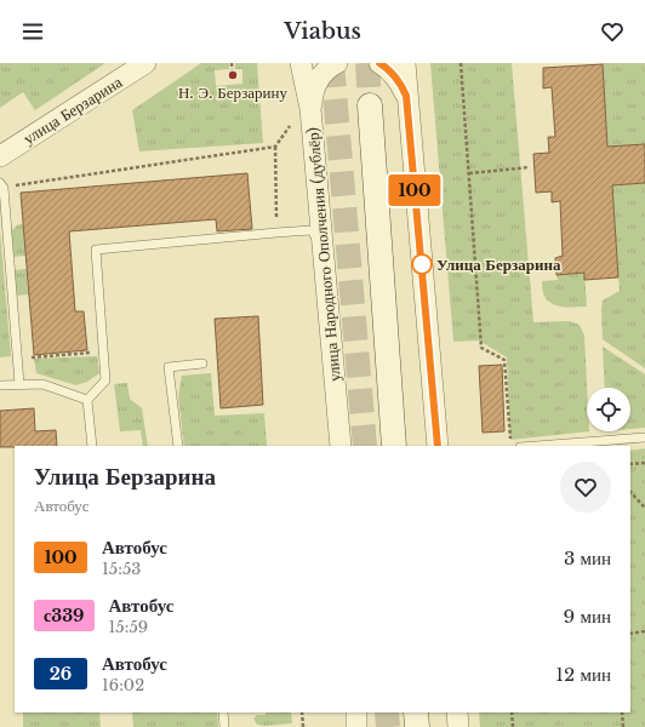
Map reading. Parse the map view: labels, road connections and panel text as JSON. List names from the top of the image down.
{
  "streets": {
    "street": ["улица Берзарина", "улица Народного Ополчения (дублёр)"]
  },
  "places": ["Н. Э. Берзарину", "Улица Берзарина"],
  "lines": ["bus line 100"],
  "page": {
    "header": "Viabus",
    "on_map": "100",
    "heading": ["Улица Берзарина", "Автобус"],
    "list": [
      {
        "mark": "100",
        "name": "Автобус",
        "note": "15:53",
        "value": "3 мин"
      },
      {
        "mark": "с339",
        "name": "Автобус",
        "note": "15:59",
        "value": "9 мин"
      },
      {
        "mark": "26",
        "name": "Автобус",
        "note": "16:02",
        "value": "12 мин"
      }
    ]
  }
}
